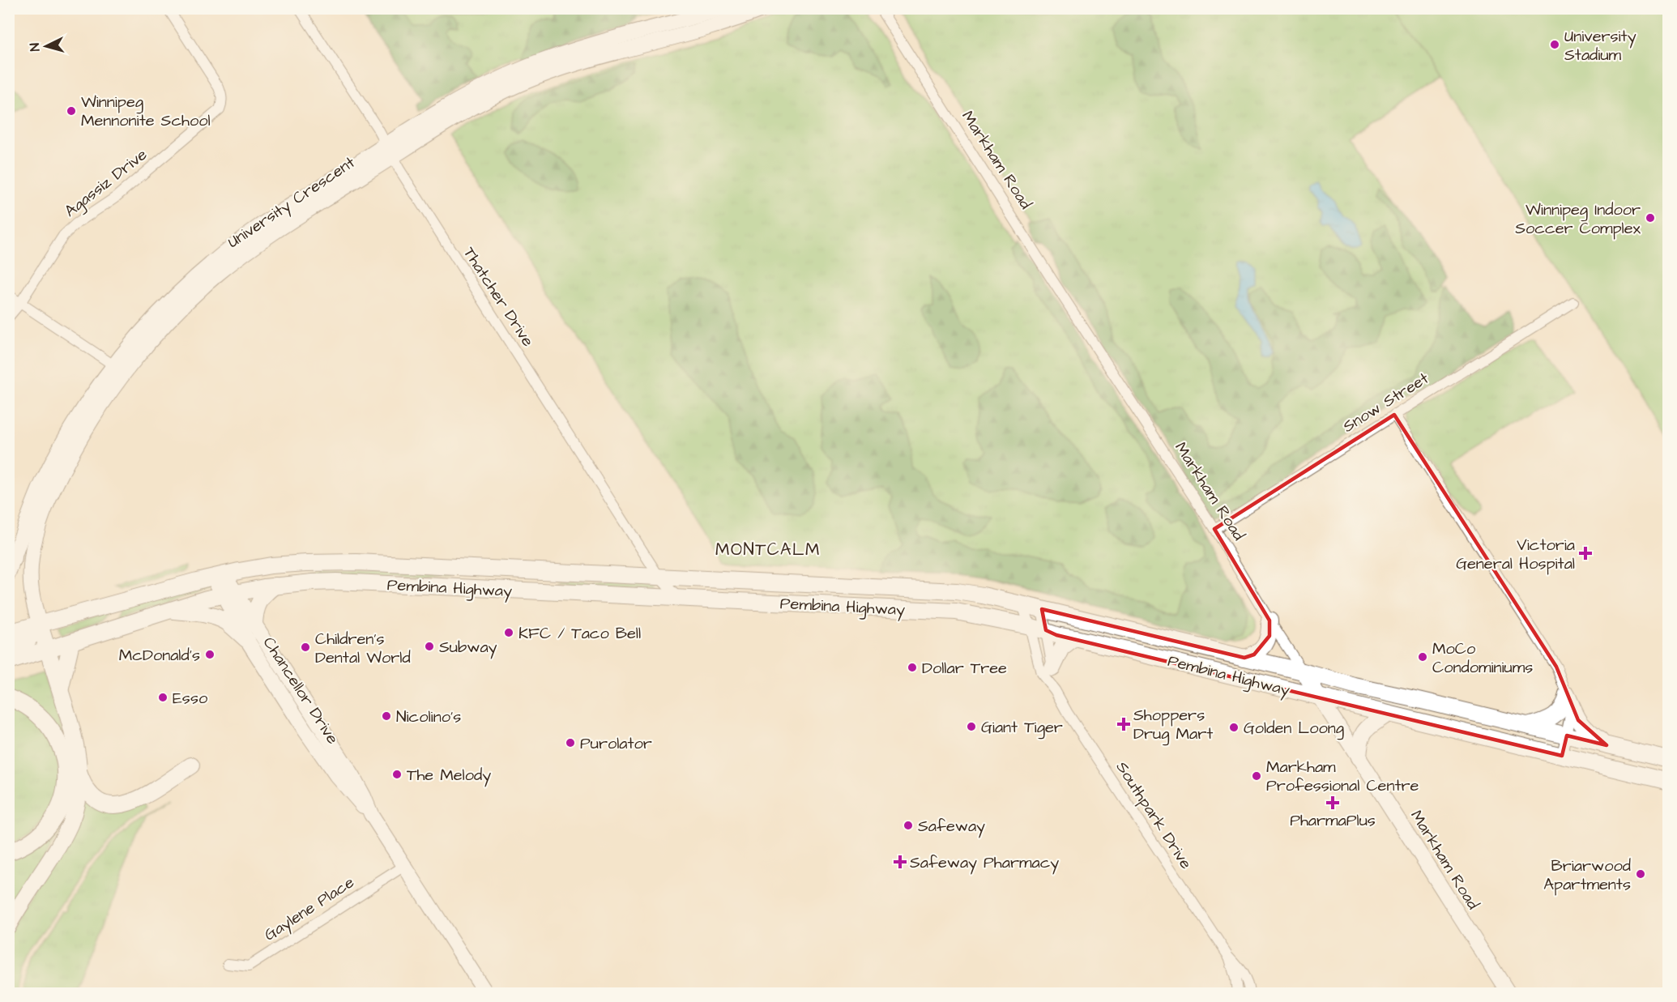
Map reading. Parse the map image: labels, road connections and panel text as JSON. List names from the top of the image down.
{
  "streets": {
    "main road": [
      "Markham Road",
      "University Crescent",
      "Pembina Highway",
      "Chancellor Drive"
    ],
    "street": [
      "Agassiz Drive",
      "Thatcher Drive",
      "Snow Street",
      "Southpark Drive",
      "Gaylene Place"
    ]
  },
  "crossings": [
    ["Markham Road", "Snow Street"],
    ["Markham Road", "Pembina Highway"],
    ["University Crescent", "Thatcher Drive"],
    ["University Crescent", "Pembina Highway"],
    ["Thatcher Drive", "Pembina Highway"],
    ["Pembina Highway", "Chancellor Drive"],
    ["Pembina Highway", "Southpark Drive"],
    ["Chancellor Drive", "Gaylene Place"]
  ],
  "districts": ["MONTCALM"],
  "places": {
    "other": [
      "University Stadium",
      "Winnipeg Mennonite School",
      "Winnipeg Indoor Soccer Complex",
      "KFC / Taco Bell",
      "Subway",
      "Children's Dental World",
      "McDonald's",
      "MoCo Condominiums",
      "Dollar Tree",
      "Esso",
      "Nicolino's",
      "Giant Tiger",
      "Golden Loong",
      "Purolator",
      "The Melody",
      "Markham Professional Centre",
      "Safeway",
      "Briarwood Apartments"
    ],
    "health": [
      "Victoria General Hospital",
      "Shoppers Drug Mart",
      "PharmaPlus",
      "Safeway Pharmacy"
    ]
  },
  "north": "left"
}
